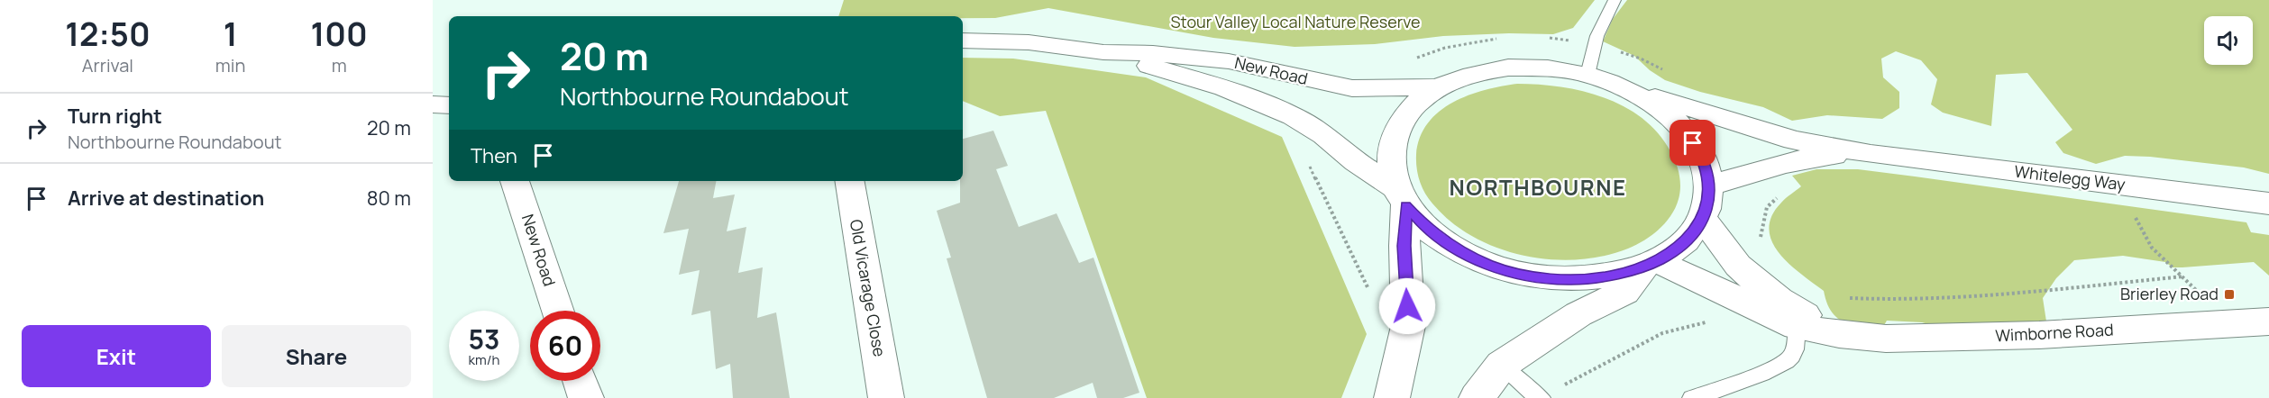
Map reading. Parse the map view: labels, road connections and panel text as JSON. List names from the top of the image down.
{
  "streets": {
    "main road": [
      "New Road",
      "Whitelegg Way",
      "Old Vicarage Close",
      "Wimborne Road"
    ]
  },
  "crossings": [
    ["New Road", "Wimborne Road"]
  ],
  "districts": ["NORTHBOURNE"],
  "parks": ["Stour Valley Local Nature Reserve"],
  "places": {
    "transit": ["Brierley Road"]
  },
  "page": {
    "eta": [
      "12:50",
      "Arrival",
      "1",
      "min",
      "100",
      "m"
    ],
    "turn": ["20 m", "Northbourne Roundabout"],
    "list": [
      {
        "name": "Turn right",
        "note": "Northbourne Roundabout",
        "value": "20 m"
      },
      {
        "name": "Arrive at destination",
        "value": "80 m"
      }
    ],
    "then": "Then",
    "speed": "53 km/h",
    "limit": "60",
    "buttons": ["Exit", "Share"]
  }
}
